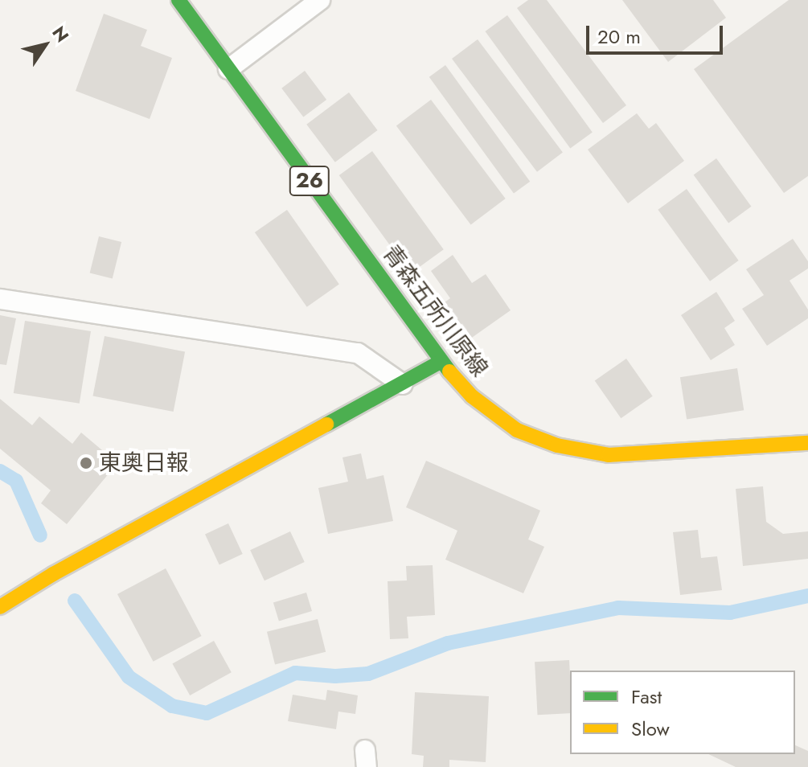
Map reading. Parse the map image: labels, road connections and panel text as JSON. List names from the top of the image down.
{
  "streets": {
    "main road": ["26", "青森五所川原線"]
  },
  "places": ["東奥日報"],
  "legend": ["Fast", "Slow"],
  "scale_bar": "20 m",
  "north": "top right"
}
